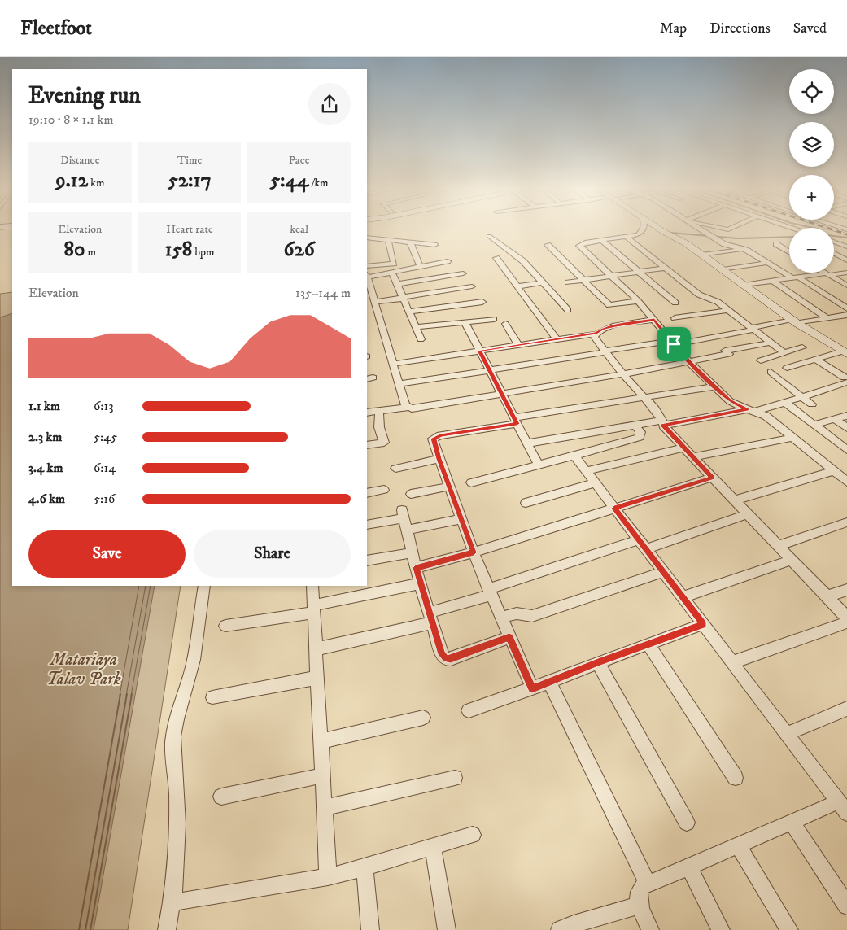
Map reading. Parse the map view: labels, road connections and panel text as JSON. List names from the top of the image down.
{
  "parks": ["Matariaya Talav Park"],
  "page": {
    "header": "Fleetfoot",
    "nav": ["Map", "Directions", "Saved"],
    "map_buttons": ["+", "−"],
    "heading": ["Evening run", "19:10 · 8 × 1.1 km"],
    "stats": [
      ["Distance", "9.12 km"],
      ["Time", "52:17"],
      ["Pace", "5:44 /km"],
      ["Elevation", "80 m"],
      ["Heart rate", "158 bpm"],
      ["kcal", "626"]
    ],
    "chart": ["Elevation", "135–144 m"],
    "list": [
      {
        "name": "1.1 km",
        "note": "6:13"
      },
      {
        "name": "2.3 km",
        "note": "5:45"
      },
      {
        "name": "3.4 km",
        "note": "6:14"
      },
      {
        "name": "4.6 km",
        "note": "5:16"
      }
    ],
    "buttons": ["Save", "Share"]
  }
}
